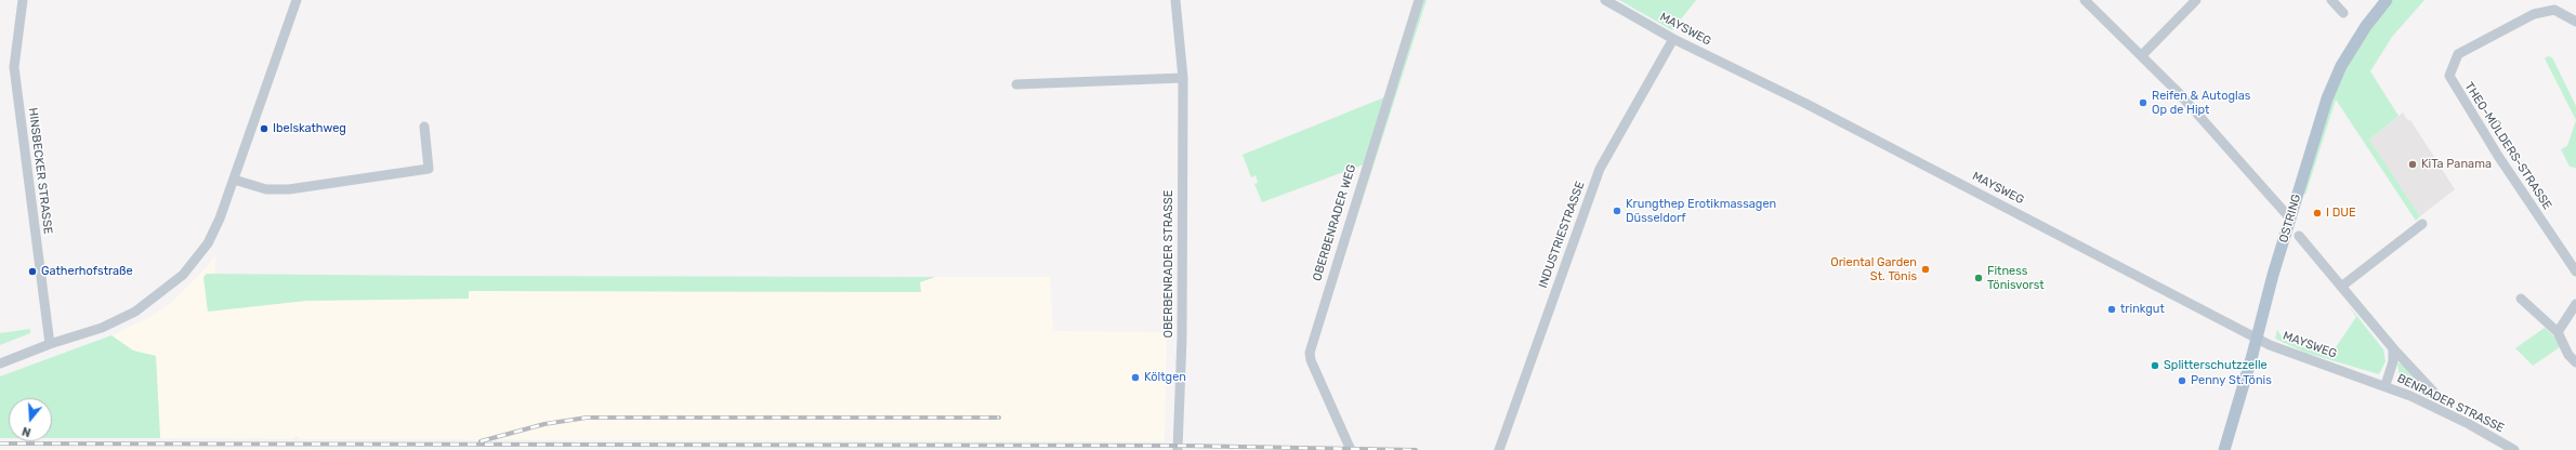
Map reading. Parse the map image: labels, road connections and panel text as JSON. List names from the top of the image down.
{
  "streets": {
    "main road": ["OSTRING"],
    "street": [
      "MAYSWEG",
      "THEO-MÜLDERS-STRASSE",
      "HINSBECKER STRASSE",
      "OBERBENRADER WEG",
      "INDUSTRIESTRASSE",
      "OBERBENRADER STRASSE",
      "BENRADER STRASSE"
    ]
  },
  "crossings": [
    ["MAYSWEG", "OSTRING"],
    ["MAYSWEG", "INDUSTRIESTRASSE"],
    ["MAYSWEG", "BENRADER STRASSE"]
  ],
  "places": [
    "Reifen & Autoglas Op de Hipt",
    "Ibelskathweg",
    "KiTa Panama",
    "Krungthep Erotikmassagen Düsseldorf",
    "I DUE",
    "Oriental Garden St. Tönis",
    "Gatherhofstraße",
    "Fitness Tönisvorst",
    "trinkgut",
    "Splitterschutzzelle",
    "Költgen",
    "Penny St.Tönis"
  ],
  "north": "bottom"
}
